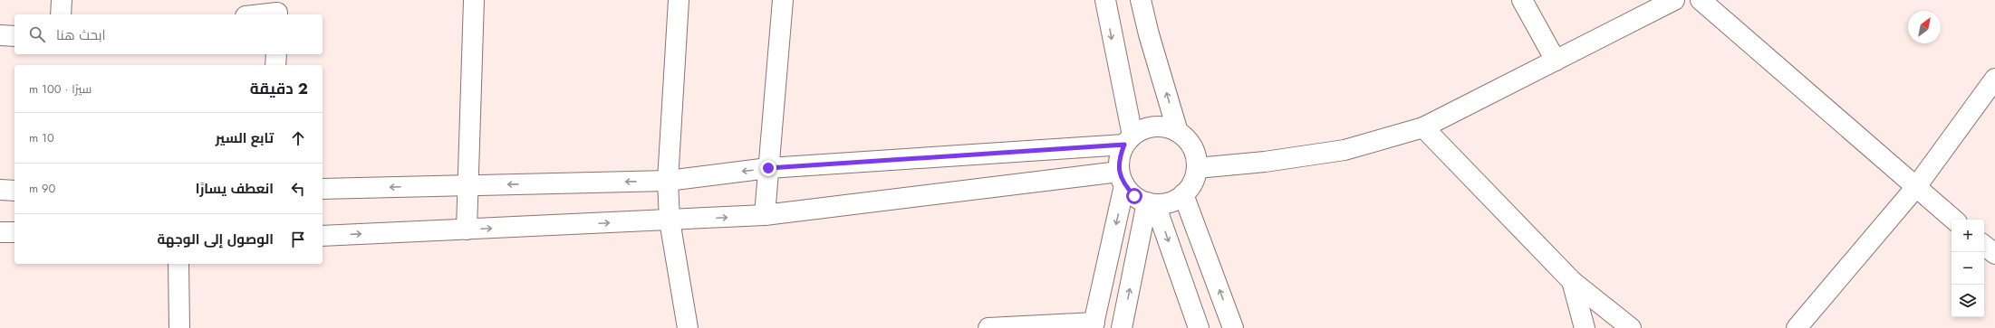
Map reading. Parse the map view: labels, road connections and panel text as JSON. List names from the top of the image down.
{
  "north": "top right",
  "page": {
    "search": "ابحث هنا",
    "heading": ["2 دقيقة", "سيرًا · 100 m"],
    "list": [
      ["تابع السير", "10 m"],
      ["انعطف يسارًا", "90 m"],
      "الوصول إلى الوجهة"
    ],
    "map_buttons": ["+", "−"]
  }
}
